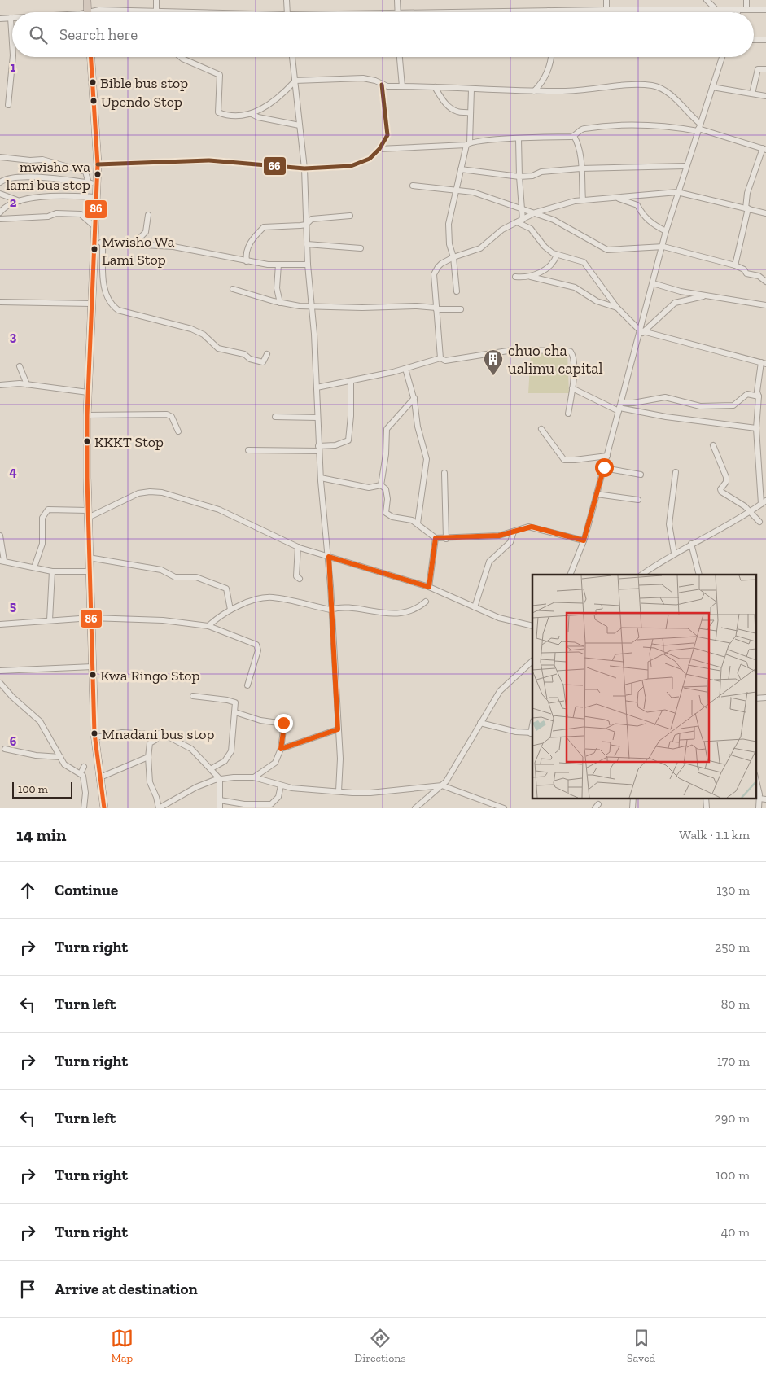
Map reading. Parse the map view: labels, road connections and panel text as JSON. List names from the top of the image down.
{
  "places": {
    "other": [
      "Bible bus stop",
      "Upendo Stop",
      "mwisho wa lami bus stop",
      "Mwisho Wa Lami Stop",
      "KKKT Stop",
      "Kwa Ringo Stop",
      "Mnadani bus stop"
    ],
    "building": ["chuo cha ualimu capital"]
  },
  "lines": ["transit line 86", "transit line 66"],
  "scale_bar": "100 m",
  "page": {
    "search": "Search here",
    "scale": "100 m",
    "heading": ["14 min", "Walk · 1.1 km"],
    "list": [
      ["Continue", "130 m"],
      ["Turn right", "250 m"],
      ["Turn left", "80 m"],
      ["Turn right", "170 m"],
      ["Turn left", "290 m"],
      ["Turn right", "100 m"],
      ["Turn right", "40 m"],
      "Arrive at destination"
    ],
    "nav": ["Map", "Directions", "Saved"]
  },
  "grid": {
    "rows": [
      "1",
      "2",
      "3",
      "4",
      "5",
      "6"
    ]
  }
}
